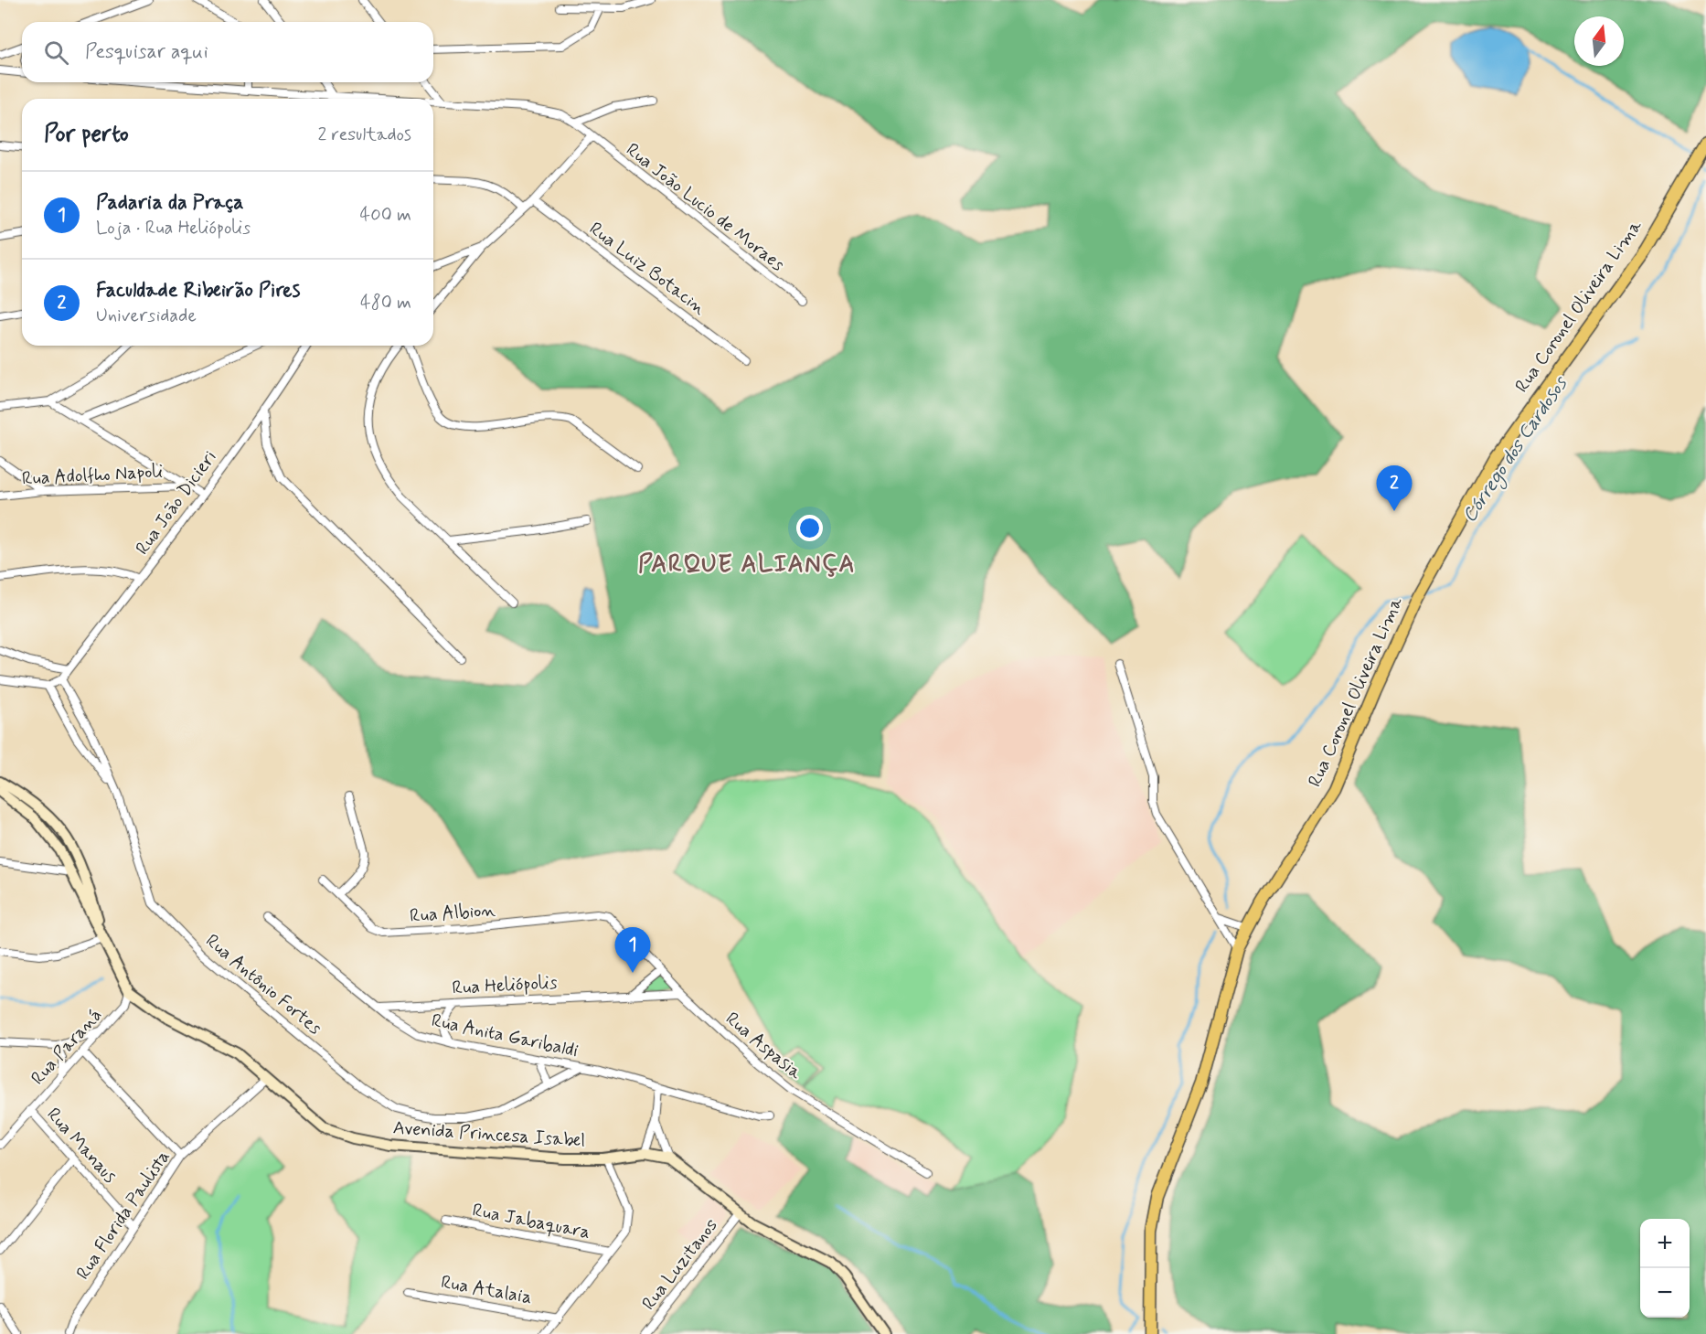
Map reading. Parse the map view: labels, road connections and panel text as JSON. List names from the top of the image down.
{
  "streets": {
    "main road": ["Rua Coronel Oliveira Lima", "Avenida Princesa Isabel"],
    "street": [
      "Rua João Lucio de Moraes",
      "Rua Luiz Botacin",
      "Rua Adolfho Napoli",
      "Rua João Dicieri",
      "Rua Albion",
      "Rua Antônio Fortes",
      "Rua Heliópolis",
      "Rua Anita Garibaldi",
      "Rua Aspasia",
      "Rua Paraná",
      "Rua Manaus",
      "Rua Florida Paulista",
      "Rua Jabaquara",
      "Rua Luzitanos",
      "Rua Atalaia"
    ]
  },
  "crossings": [
    ["Rua João Dicieri", "Rua Antônio Fortes"],
    ["Rua Albion", "Rua Aspasia"],
    ["Rua Antônio Fortes", "Rua Anita Garibaldi"],
    ["Rua Heliópolis", "Rua Anita Garibaldi"],
    ["Rua Heliópolis", "Rua Aspasia"],
    ["Rua Paraná", "Avenida Princesa Isabel"],
    ["Rua Paraná", "Rua Manaus"],
    ["Avenida Princesa Isabel", "Rua Florida Paulista"],
    ["Avenida Princesa Isabel", "Rua Luzitanos"],
    ["Rua Manaus", "Rua Florida Paulista"]
  ],
  "districts": ["PARQUE ALIANÇA"],
  "water": ["Córrego dos Cardosos"],
  "north": "top",
  "page": {
    "search": "Pesquisar aqui",
    "heading": ["Por perto", "2 resultados"],
    "list": [
      {
        "mark": "1",
        "name": "Padaria da Praça",
        "note": "Loja · Rua Heliópolis",
        "value": "400 m"
      },
      {
        "mark": "2",
        "name": "Faculdade Ribeirão Pires",
        "note": "Universidade",
        "value": "480 m"
      }
    ],
    "pins": ["2", "1"],
    "map_buttons": ["+", "−"]
  }
}
